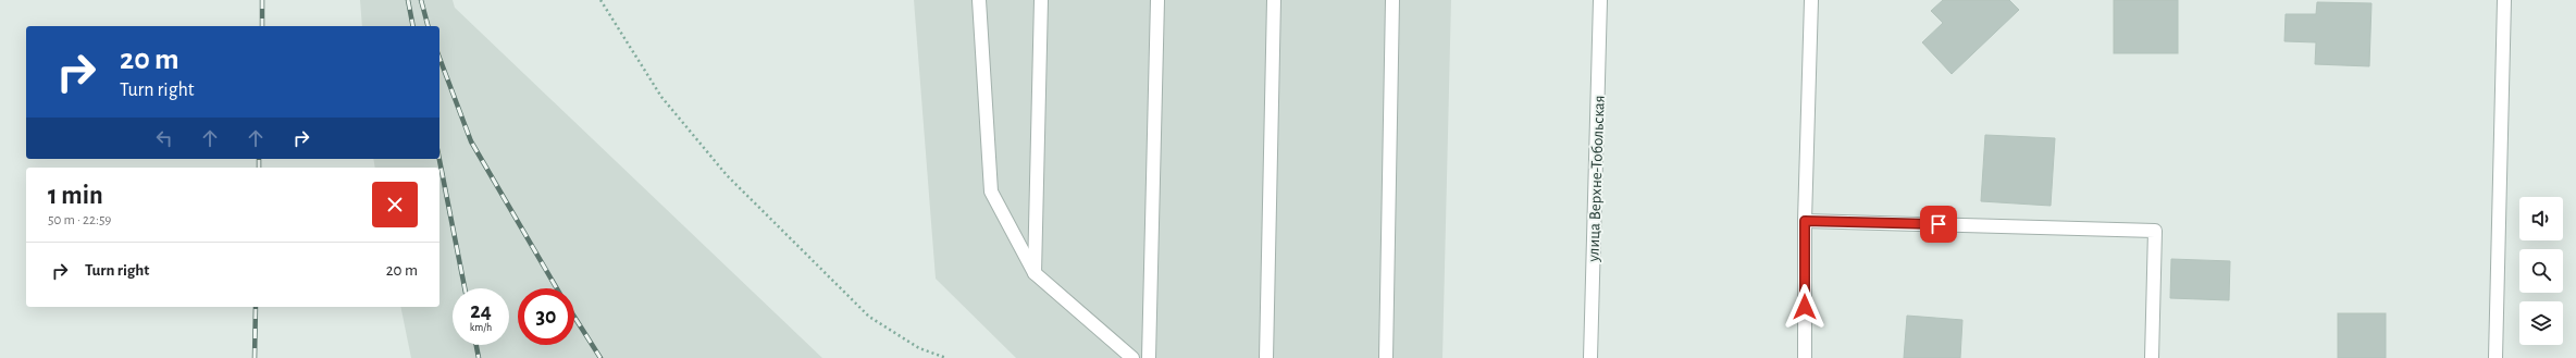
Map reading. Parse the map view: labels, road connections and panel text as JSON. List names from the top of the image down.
{
  "streets": {
    "street": ["улица Верхне-Тобольская"]
  },
  "page": {
    "turn": ["20 m", "Turn right"],
    "heading": ["1 min", "50 m · 22:59"],
    "list": [
      {
        "name": "Turn right",
        "value": "20 m"
      }
    ],
    "speed": "24 km/h",
    "limit": "30"
  }
}
